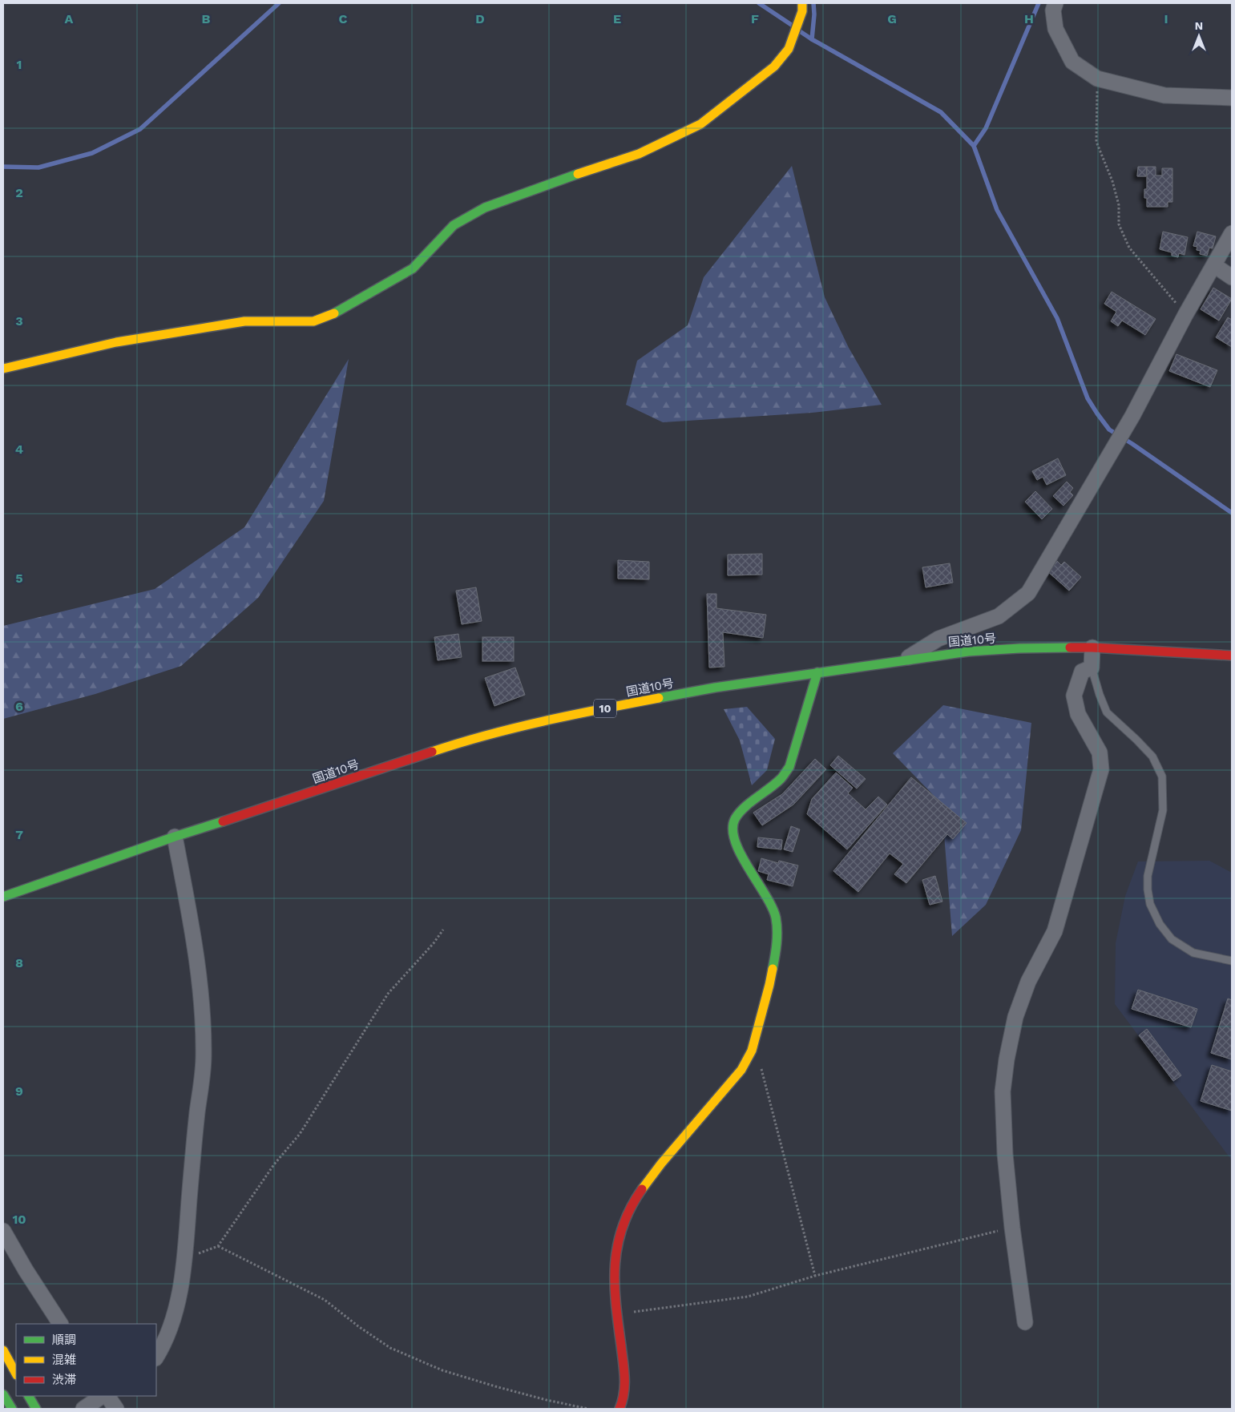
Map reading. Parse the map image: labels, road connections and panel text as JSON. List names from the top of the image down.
{
  "streets": {
    "main road": ["国道10号", "10"]
  },
  "legend": ["順調", "混雑", "渋滞"],
  "north": "top",
  "grid": {
    "columns": [
      "A",
      "B",
      "C",
      "D",
      "E",
      "F",
      "G",
      "H",
      "I"
    ],
    "rows": [
      "1",
      "2",
      "3",
      "4",
      "5",
      "6",
      "7",
      "8",
      "9",
      "10"
    ]
  }
}
